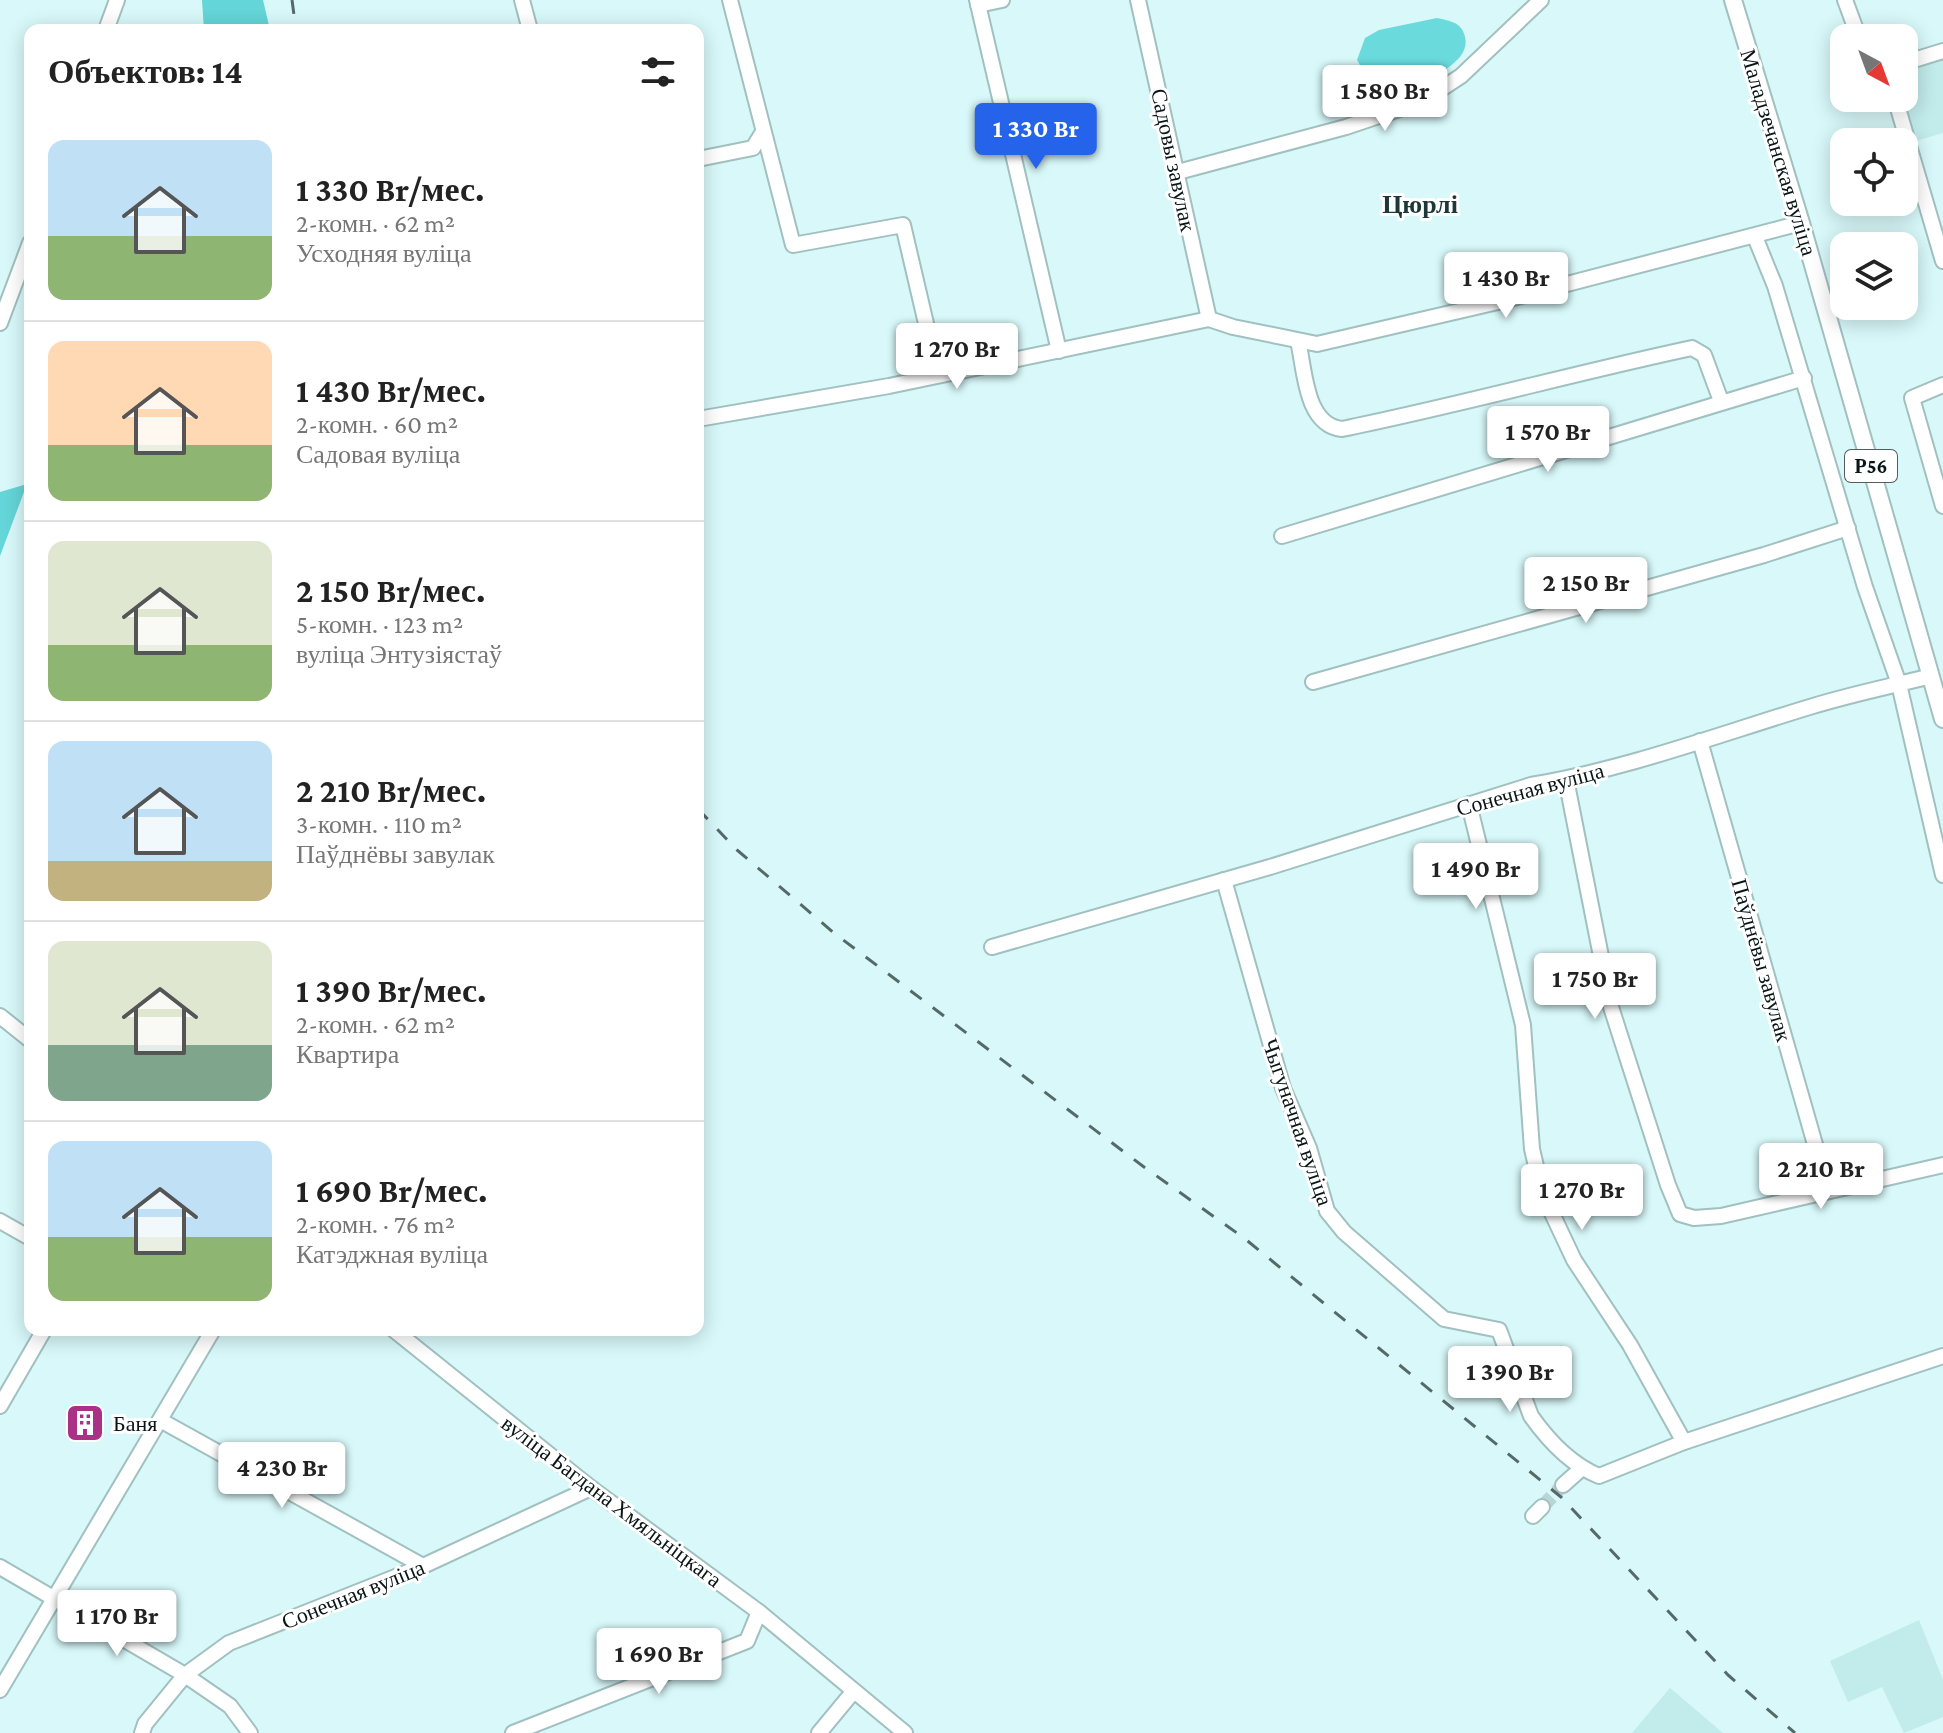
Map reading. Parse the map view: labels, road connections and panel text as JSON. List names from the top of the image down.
{
  "streets": {
    "main road": ["Маладзечанская вуліца", "Р56"],
    "street": [
      "Садовы завулак",
      "Сонечная вуліца",
      "Паўднёвы завулак",
      "Чыгуначная вуліца",
      "вуліца Багдана Хмяльніцкага"
    ]
  },
  "crossings": [
    ["Маладзечанская вуліца", "Сонечная вуліца"],
    ["Сонечная вуліца", "Паўднёвы завулак"],
    ["Сонечная вуліца", "Чыгуначная вуліца"],
    ["Сонечная вуліца", "вуліца Багдана Хмяльніцкага"]
  ],
  "districts": ["Цюрлі"],
  "places": {
    "building": ["Баня"]
  },
  "north": "bottom right",
  "page": {
    "heading": "Объектов: 14",
    "price": [
      "1 580 Br",
      "1 330 Br",
      "1 430 Br",
      "1 270 Br",
      "1 570 Br",
      "2 150 Br",
      "1 490 Br",
      "1 750 Br",
      "2 210 Br",
      "1 270 Br",
      "1 390 Br",
      "4 230 Br",
      "1 170 Br",
      "1 690 Br"
    ],
    "list": [
      {
        "name": "1 330 Br/мес.",
        "note": "2-комн. · 62 m² · Усходняя вуліца"
      },
      {
        "name": "1 430 Br/мес.",
        "note": "2-комн. · 60 m² · Садовая вуліца"
      },
      {
        "name": "2 150 Br/мес.",
        "note": "5-комн. · 123 m² · вуліца Энтузіястаў"
      },
      {
        "name": "2 210 Br/мес.",
        "note": "3-комн. · 110 m² · Паўднёвы завулак"
      },
      {
        "name": "1 390 Br/мес.",
        "note": "2-комн. · 62 m² · Квартира"
      },
      {
        "name": "1 690 Br/мес.",
        "note": "2-комн. · 76 m² · Катэджная вуліца"
      }
    ]
  }
}
